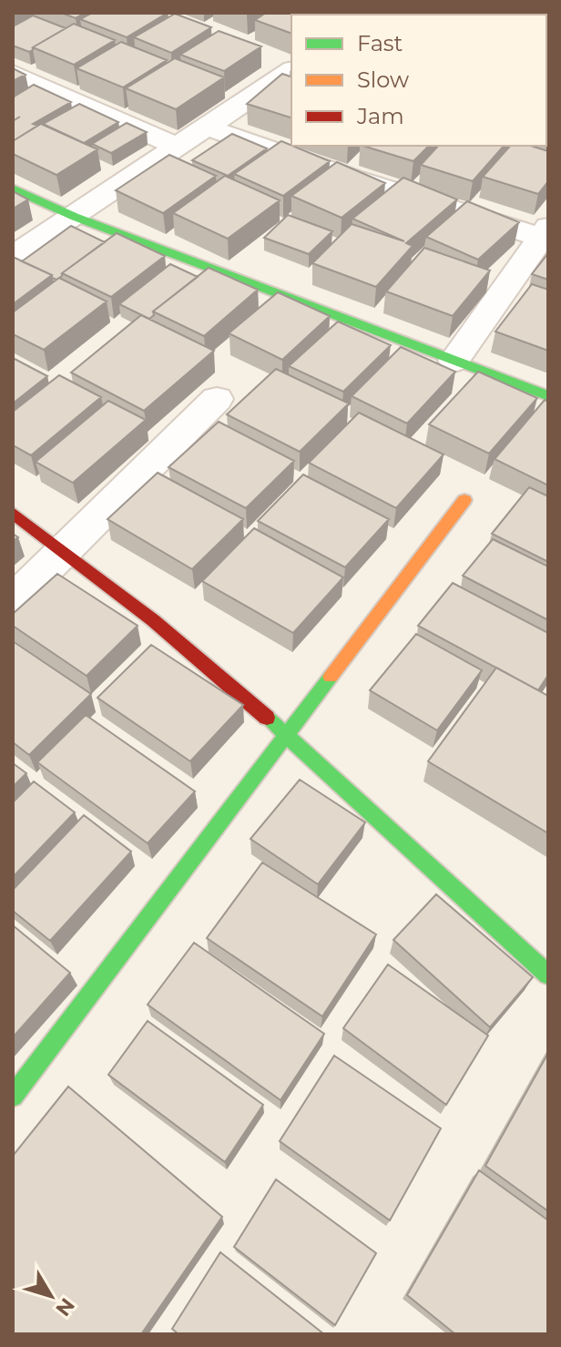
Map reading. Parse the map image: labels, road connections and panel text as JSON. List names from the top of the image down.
{
  "legend": ["Fast", "Slow", "Jam"],
  "north": "bottom right"
}
